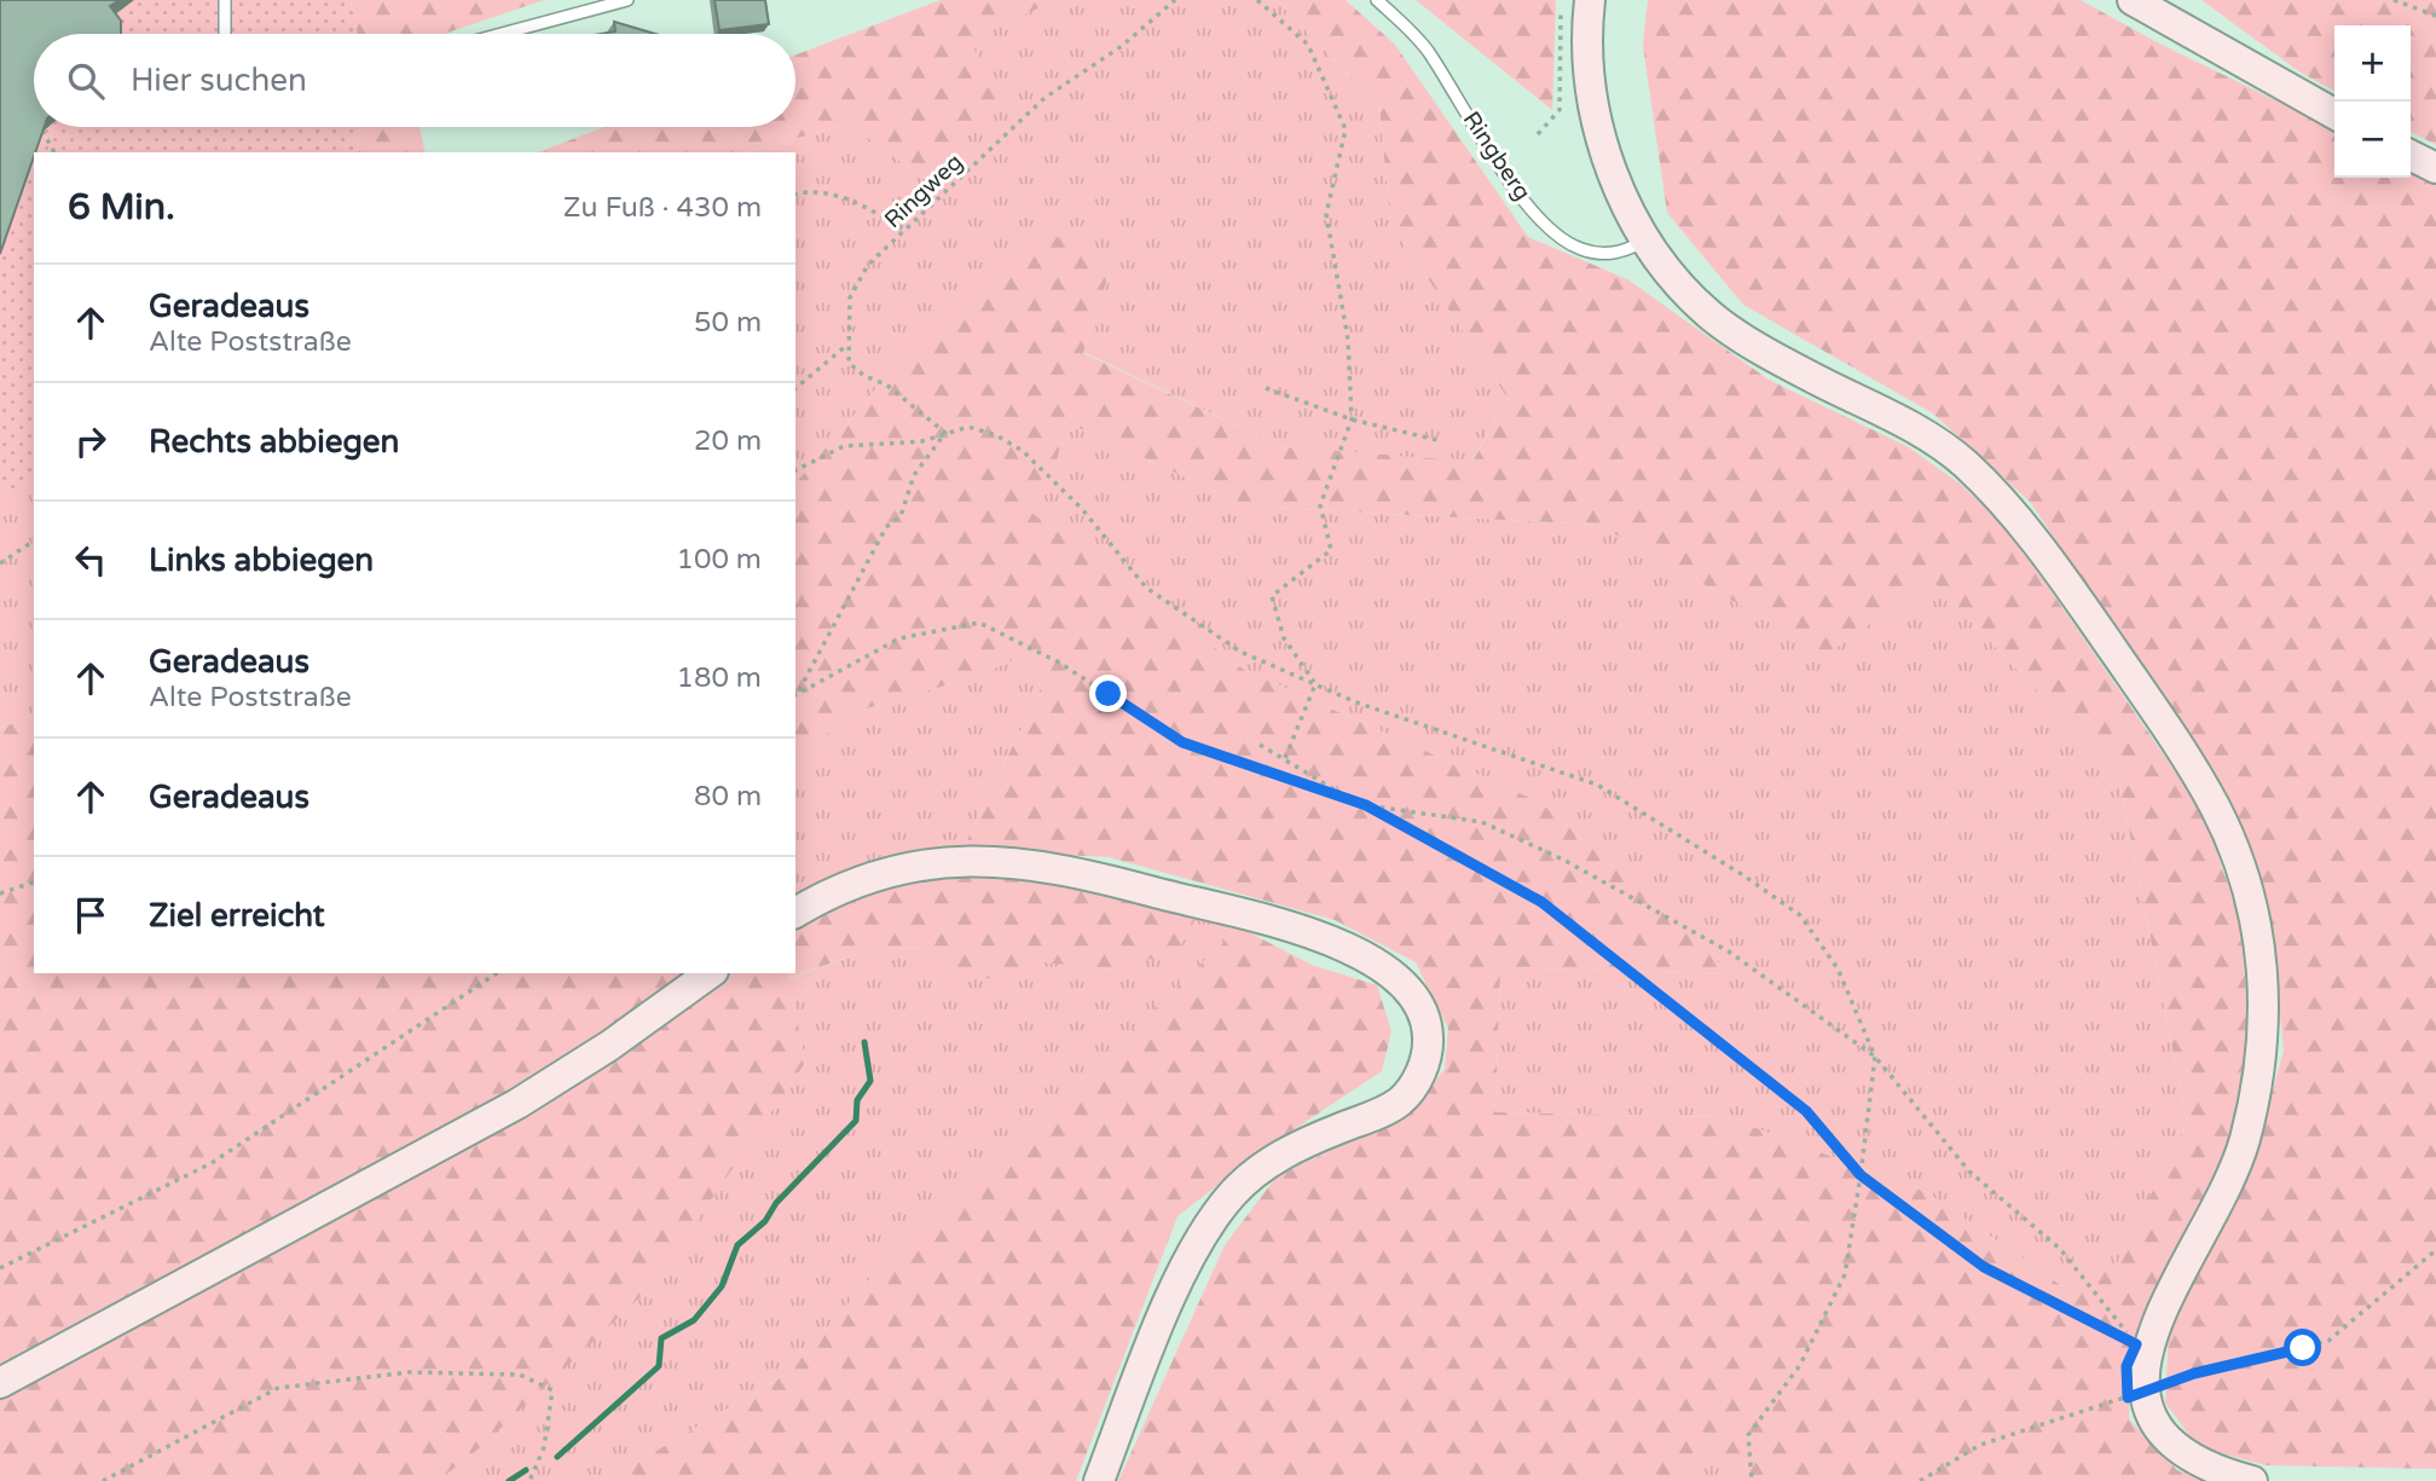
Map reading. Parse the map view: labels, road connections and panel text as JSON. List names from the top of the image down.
{
  "streets": {
    "lane": ["Ringberg"],
    "path": ["Ringweg"]
  },
  "page": {
    "map_buttons": ["+", "−"],
    "search": "Hier suchen",
    "heading": ["6 Min.", "Zu Fuß · 430 m"],
    "list": [
      ["Geradeaus", "Alte Poststraße", "50 m"],
      ["Rechts abbiegen", "20 m"],
      ["Links abbiegen", "100 m"],
      ["Geradeaus", "Alte Poststraße", "180 m"],
      ["Geradeaus", "80 m"],
      "Ziel erreicht"
    ]
  }
}
